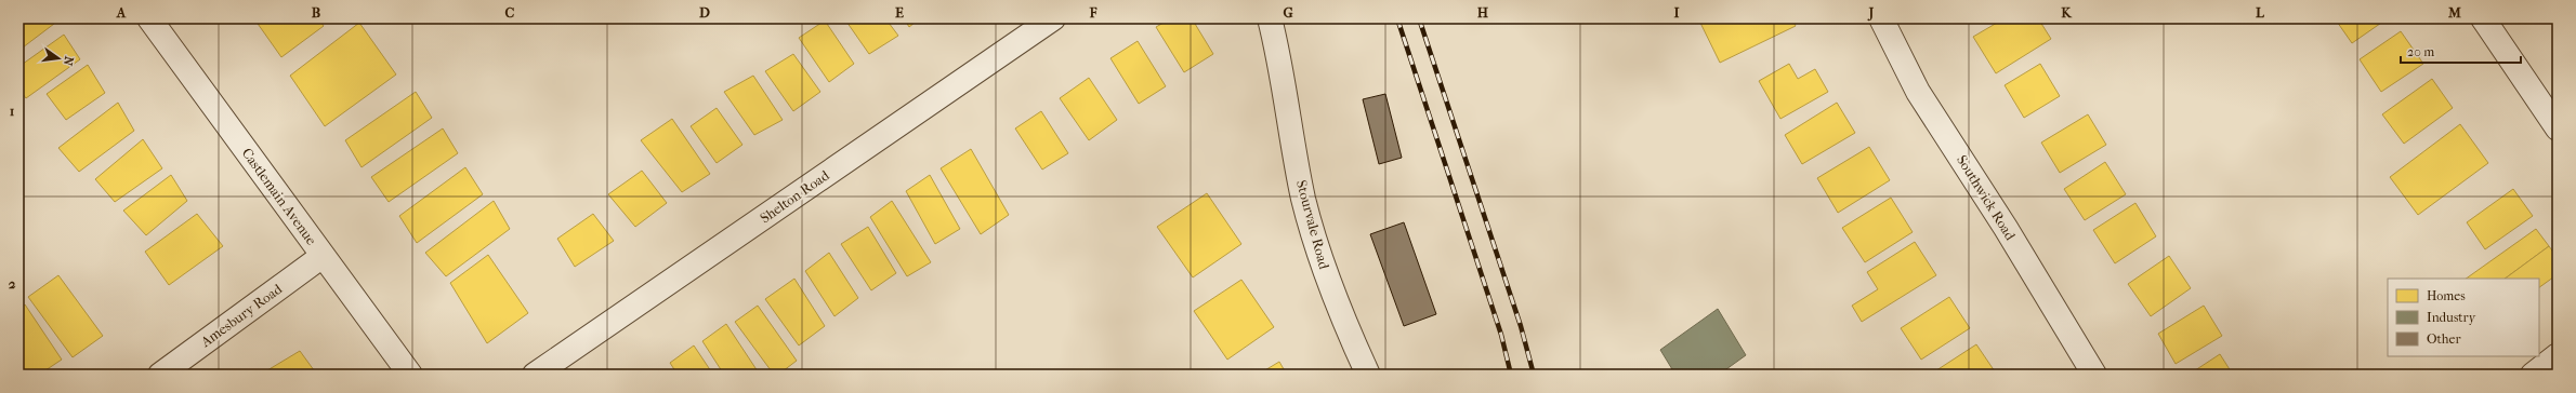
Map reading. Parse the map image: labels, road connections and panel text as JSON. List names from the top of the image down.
{
  "streets": {
    "street": [
      "Castlemain Avenue",
      "Shelton Road",
      "Southwick Road",
      "Stourvale Road",
      "Amesbury Road"
    ]
  },
  "crossings": [
    ["Castlemain Avenue", "Amesbury Road"]
  ],
  "legend": ["Homes", "Industry", "Other"],
  "scale_bar": "20 m",
  "north": "right",
  "grid": {
    "columns": [
      "A",
      "B",
      "C",
      "D",
      "E",
      "F",
      "G",
      "H",
      "I",
      "J",
      "K",
      "L",
      "M"
    ],
    "rows": ["1", "2"]
  }
}
